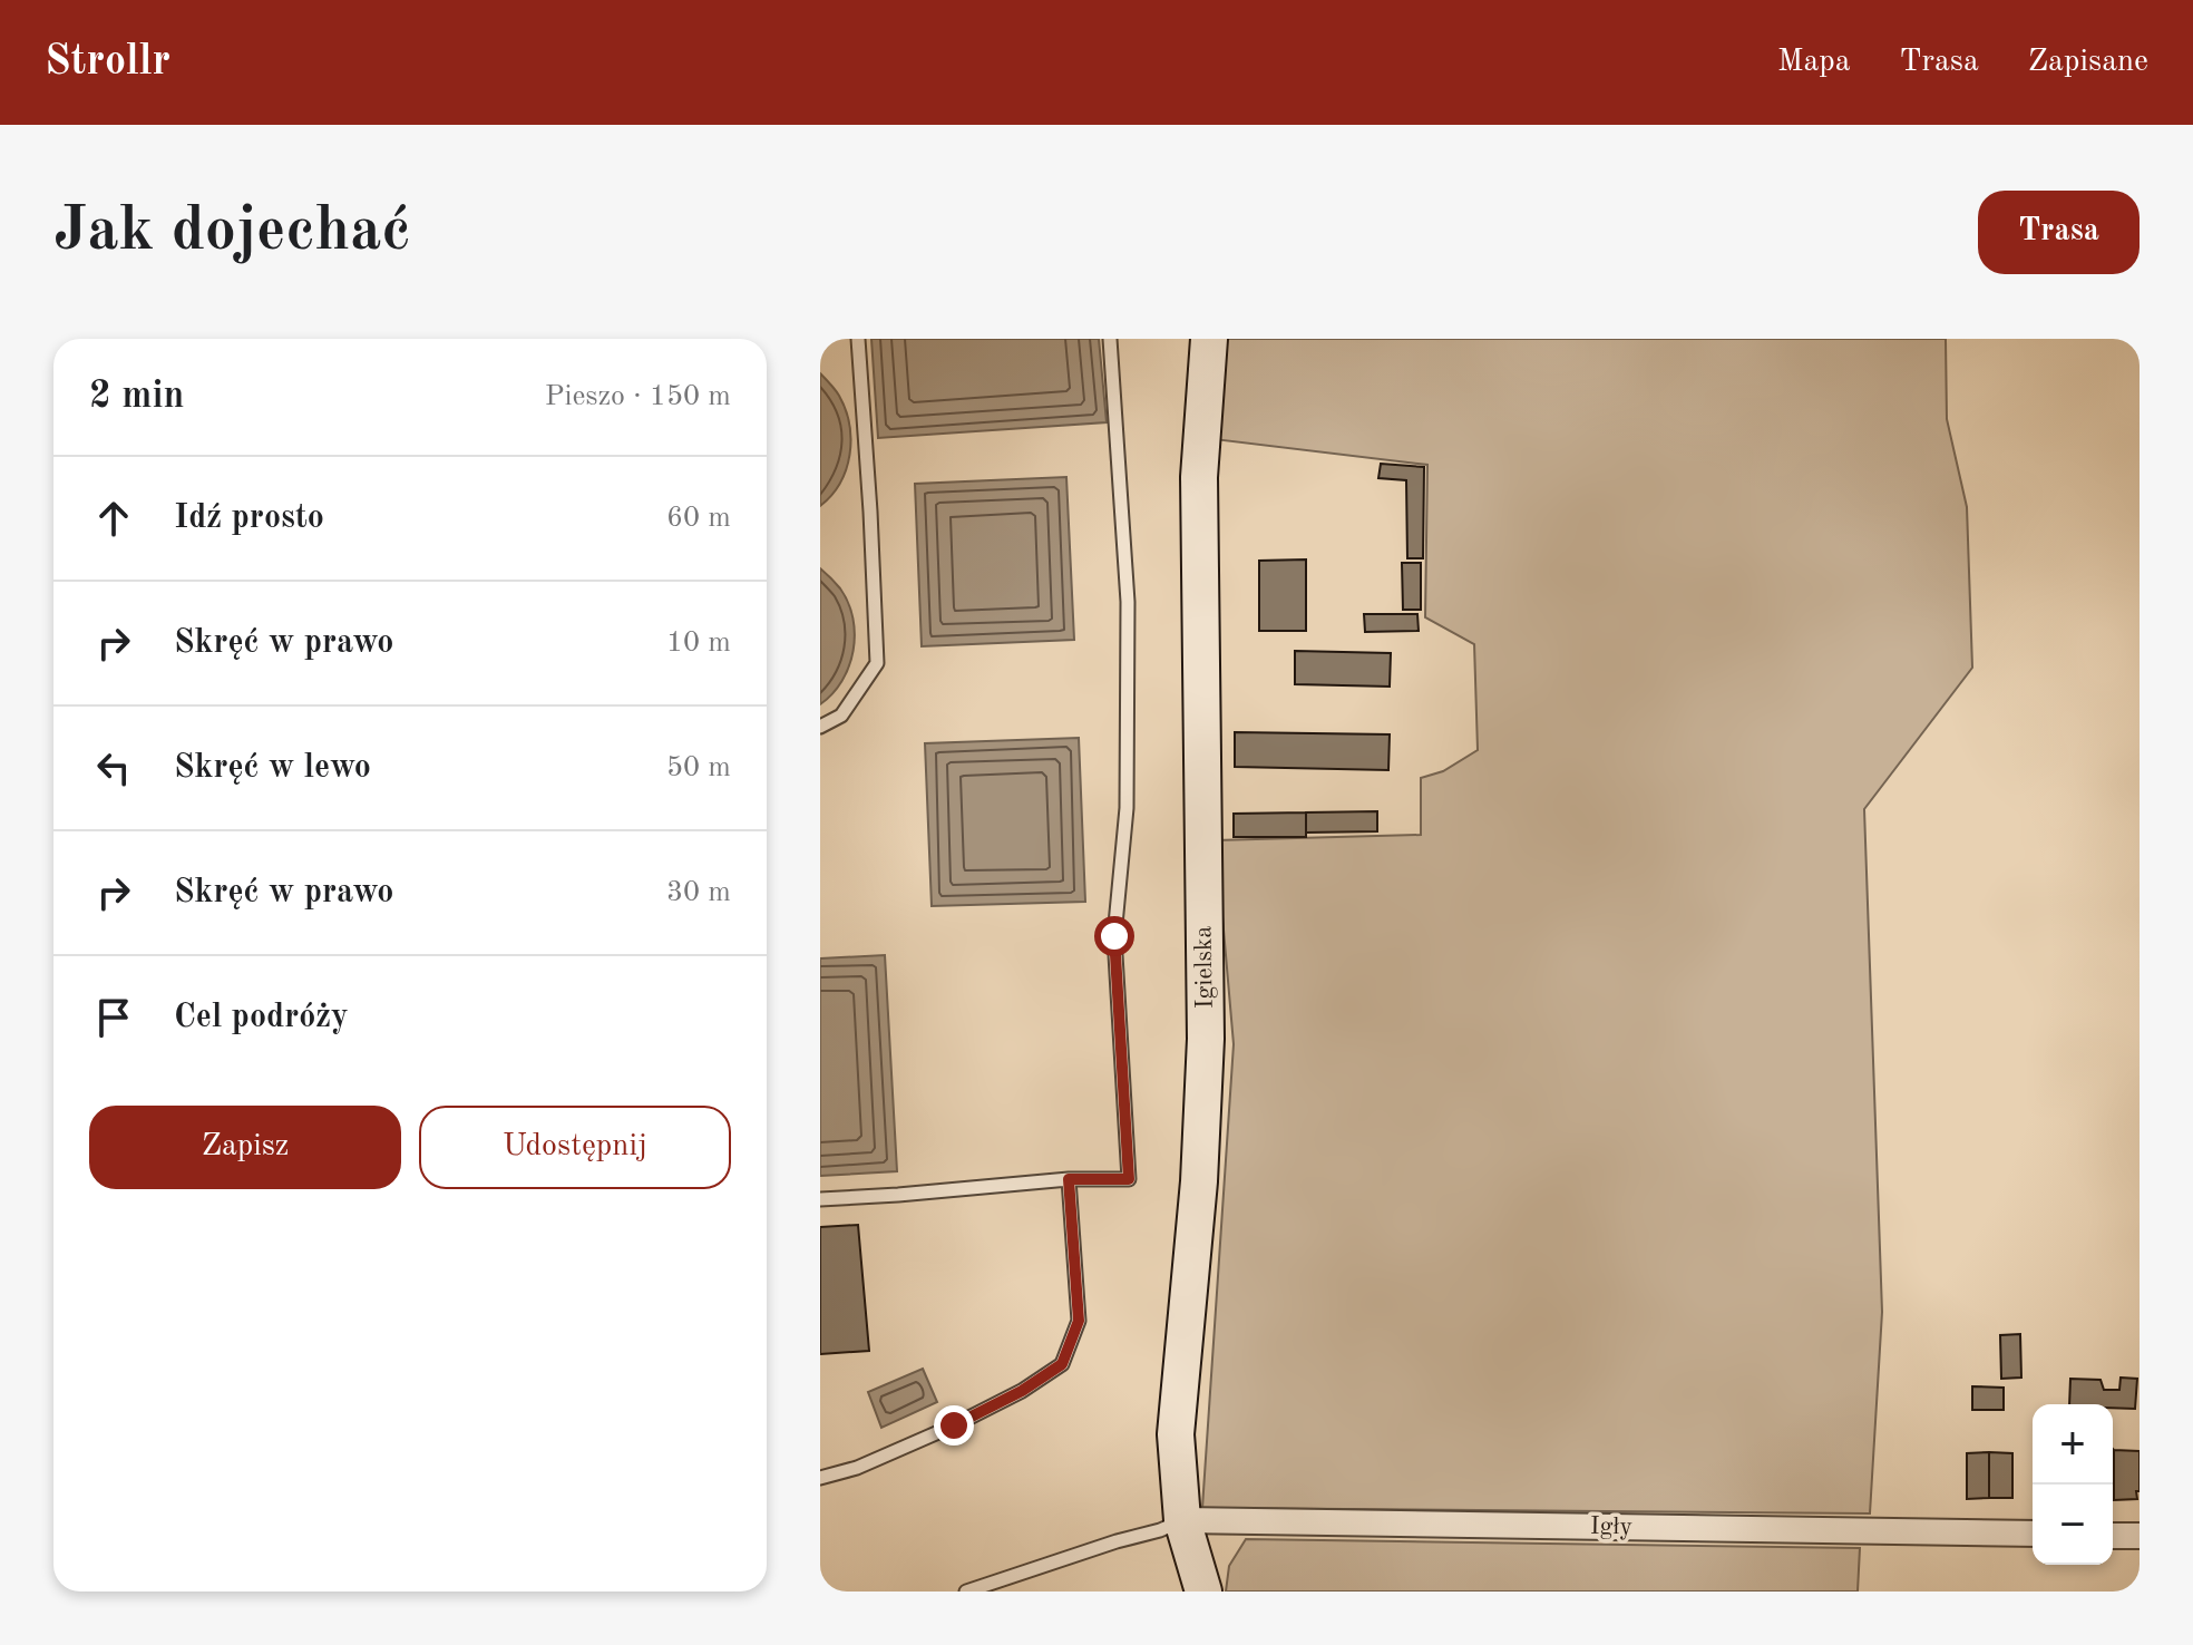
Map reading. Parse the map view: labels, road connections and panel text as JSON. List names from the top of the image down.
{
  "streets": {
    "street": ["Igielska", "Igły"]
  },
  "crossings": [
    ["Igielska", "Igły"]
  ],
  "page": {
    "header": "Strollr",
    "nav": ["Mapa", "Trasa", "Zapisane"],
    "buttons": [
      "Trasa",
      ["Zapisz", "Udostępnij"]
    ],
    "title": "Jak dojechać",
    "heading": ["2 min", "Pieszo · 150 m"],
    "list": [
      ["Idź prosto", "60 m"],
      ["Skręć w prawo", "10 m"],
      ["Skręć w lewo", "50 m"],
      ["Skręć w prawo", "30 m"],
      "Cel podróży"
    ],
    "map_buttons": ["+", "−"]
  }
}
